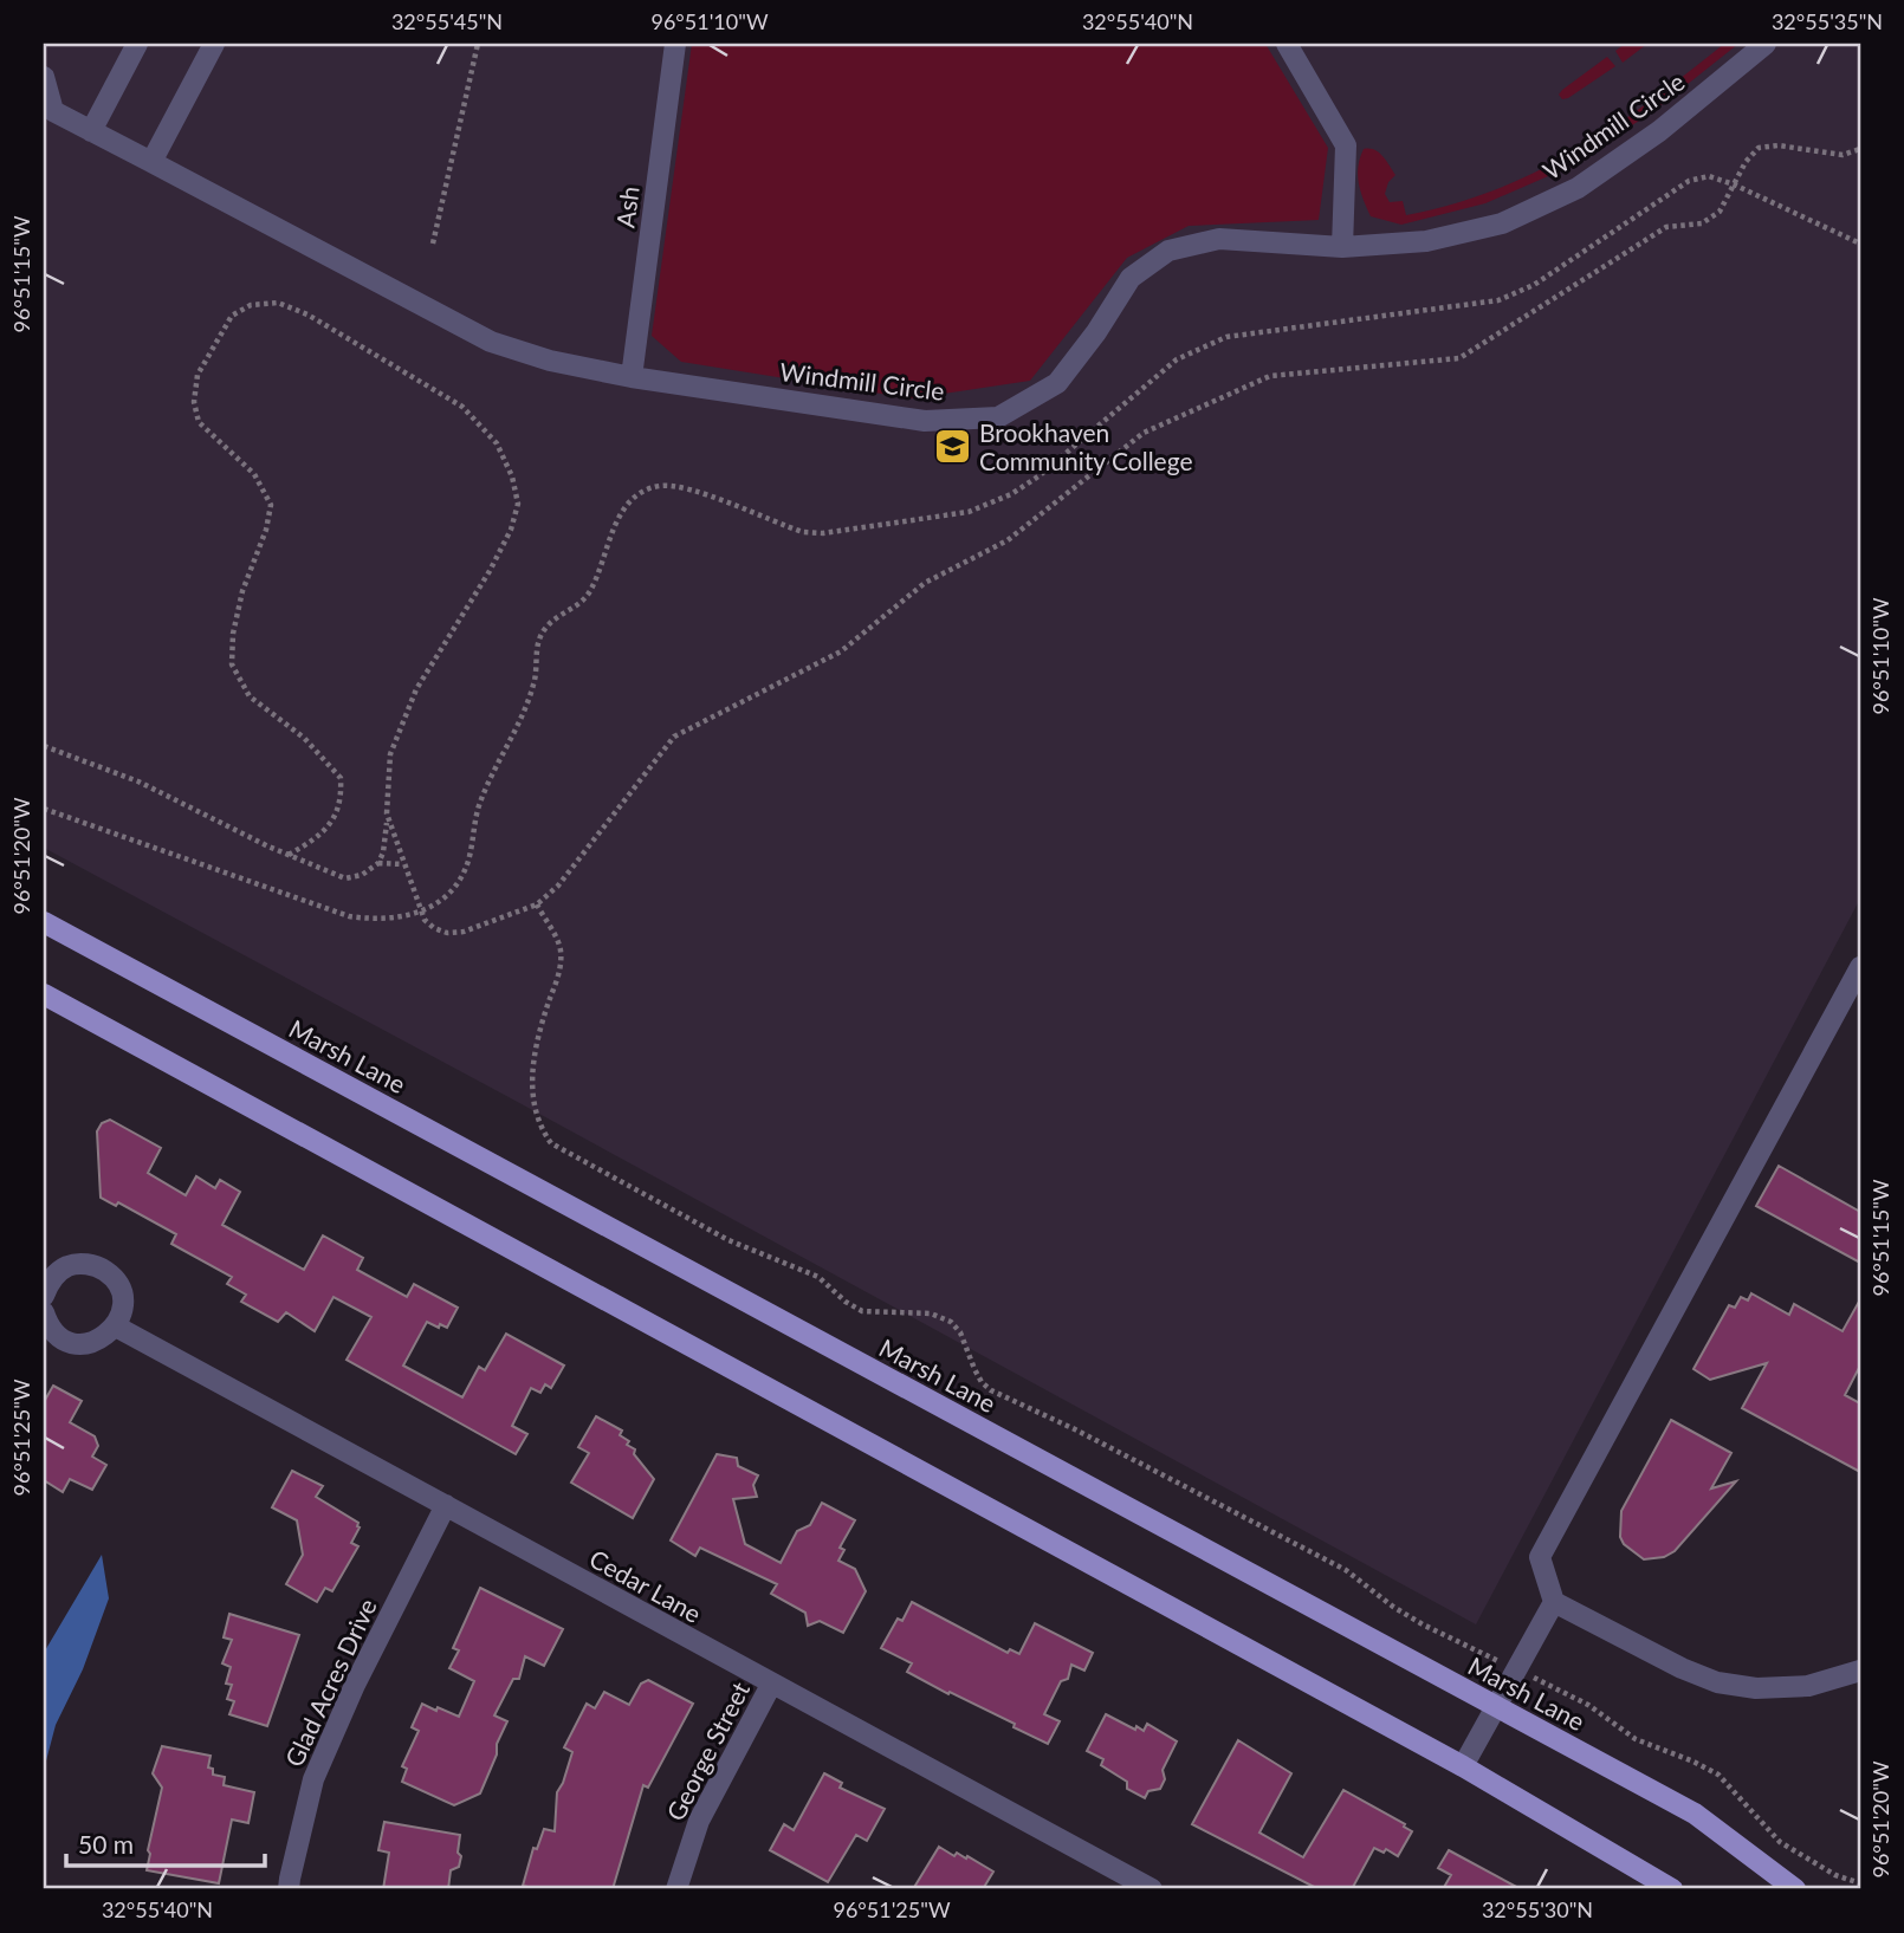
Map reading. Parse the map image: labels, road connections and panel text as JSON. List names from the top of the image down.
{
  "streets": {
    "main road": ["Marsh Lane"],
    "street": [
      "Windmill Circle",
      "Ash",
      "Cedar Lane",
      "Glad Acres Drive",
      "George Street"
    ]
  },
  "crossings": [
    ["Windmill Circle", "Ash"],
    ["Cedar Lane", "Glad Acres Drive"],
    ["Cedar Lane", "George Street"]
  ],
  "places": {
    "school or university": ["Brookhaven Community College"]
  },
  "scale_bar": "50 m",
  "coordinates": [
    "32°55'45\"N",
    "96°51'10\"W",
    "32°55'40\"N",
    "32°55'35\"N",
    "96°51'15\"W",
    "96°51'20\"W",
    "96°51'25\"W",
    "32°55'30\"N"
  ]
}
